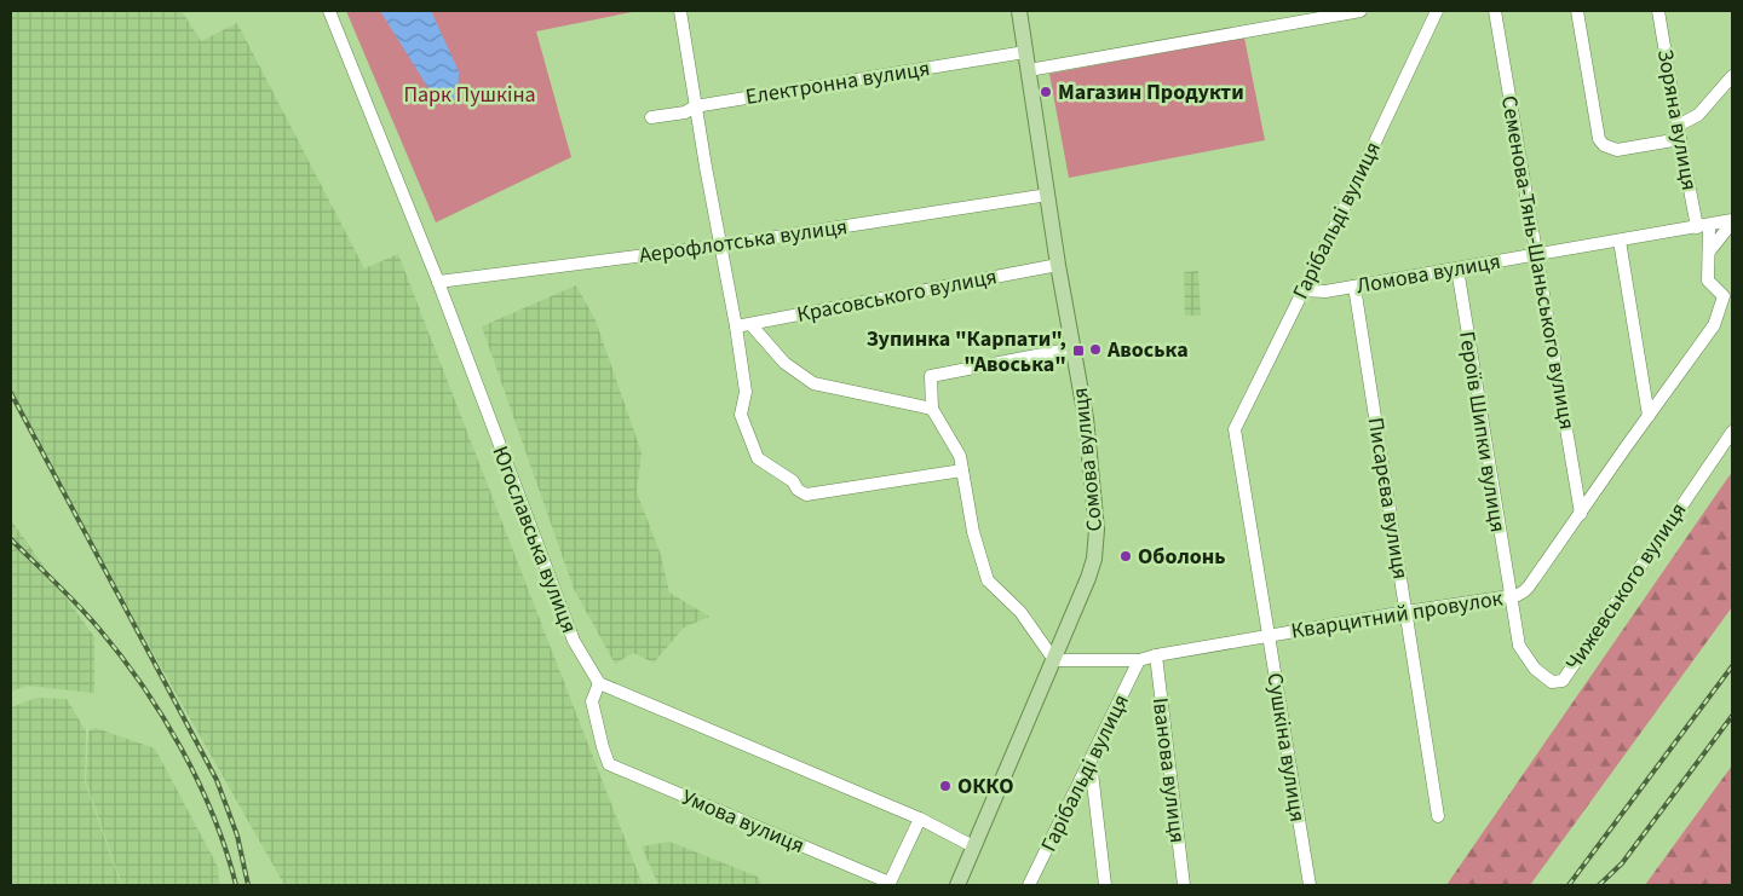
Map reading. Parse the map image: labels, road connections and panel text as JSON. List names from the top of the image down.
{
  "streets": {
    "main road": ["Сомова вулиця"],
    "street": [
      "Електронна вулиця",
      "Зоряна вулиця",
      "Гарібальді вулиця",
      "Аерофлотська вулиця",
      "Семенова-Тянь-Шаньського вулиця",
      "Ломова вулиця",
      "Красовського вулиця",
      "Героїв Шипки вулиця",
      "Писарєва вулиця",
      "Югославська вулиця",
      "Чижевського вулиця",
      "Кварцитний провулок",
      "Сушкіна вулиця",
      "Іванова вулиця",
      "Умова вулиця"
    ]
  },
  "crossings": [
    ["Електронна вулиця", "Сомова вулиця"],
    ["Зоряна вулиця", "Ломова вулиця"],
    ["Зоряна вулиця", "Кварцитний провулок"],
    ["Гарібальді вулиця", "Ломова вулиця"],
    ["Гарібальді вулиця", "Кварцитний провулок"],
    ["Гарібальді вулиця", "Сушкіна вулиця"],
    ["Аерофлотська вулиця", "Сомова вулиця"],
    ["Аерофлотська вулиця", "Югославська вулиця"],
    ["Семенова-Тянь-Шаньського вулиця", "Ломова вулиця"],
    ["Семенова-Тянь-Шаньського вулиця", "Кварцитний провулок"],
    ["Ломова вулиця", "Героїв Шипки вулиця"],
    ["Ломова вулиця", "Писарєва вулиця"],
    ["Ломова вулиця", "Кварцитний провулок"],
    ["Красовського вулиця", "Сомова вулиця"],
    ["Героїв Шипки вулиця", "Чижевського вулиця"],
    ["Героїв Шипки вулиця", "Кварцитний провулок"],
    ["Сомова вулиця", "Кварцитний провулок"],
    ["Писарєва вулиця", "Кварцитний провулок"],
    ["Югославська вулиця", "Умова вулиця"],
    ["Чижевського вулиця", "Кварцитний провулок"],
    ["Кварцитний провулок", "Сушкіна вулиця"],
    ["Кварцитний провулок", "Іванова вулиця"]
  ],
  "parks": ["Парк Пушкіна"],
  "places": {
    "other": [
      "Магазин Продукти",
      "Авоська",
      "Оболонь",
      "ОККО"
    ],
    "transit": ["Зупинка \"Карпати\", \"Авоська\""]
  }
}
